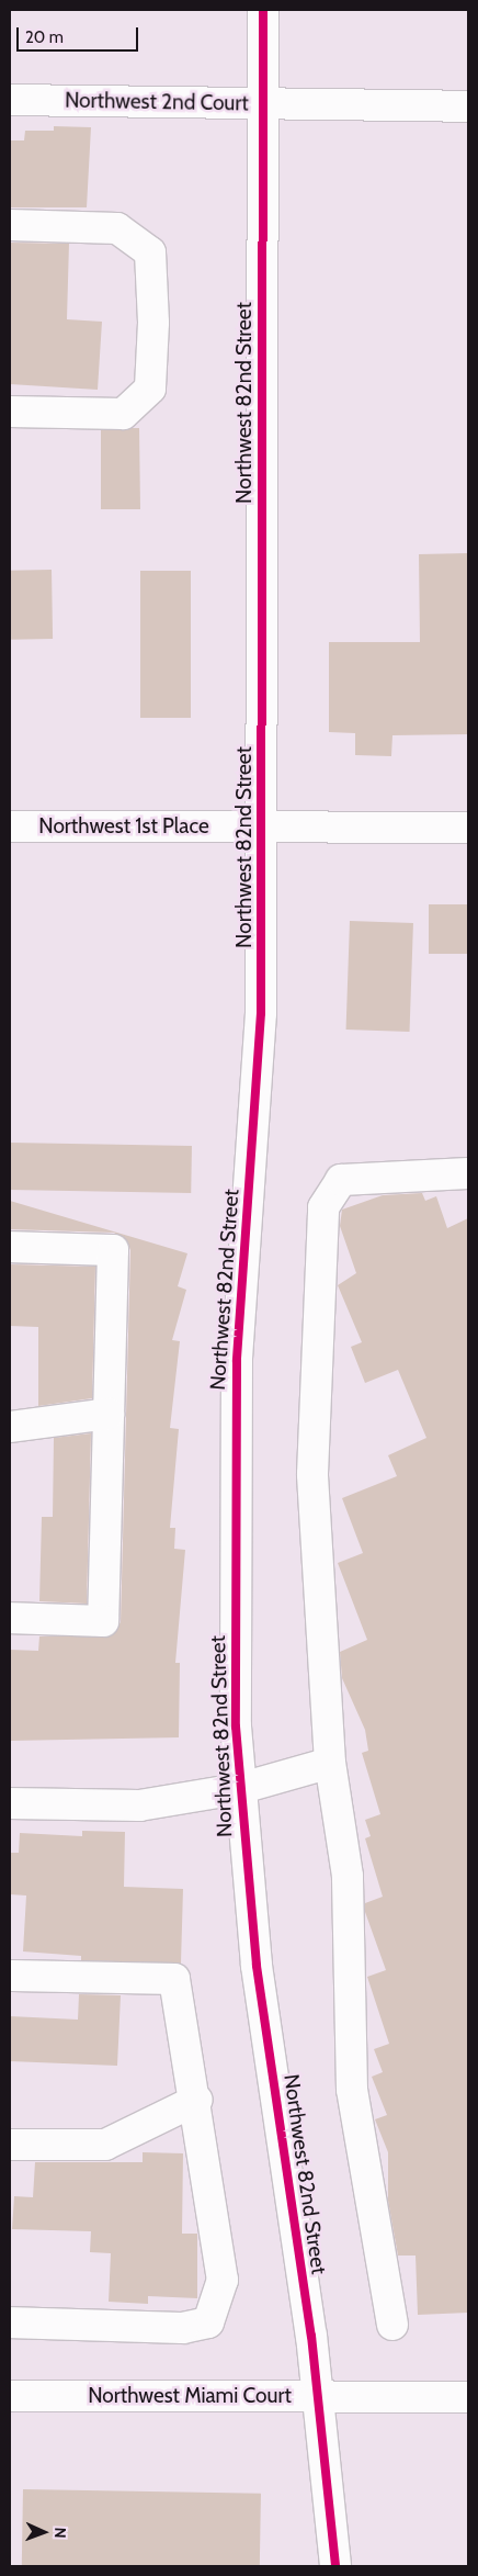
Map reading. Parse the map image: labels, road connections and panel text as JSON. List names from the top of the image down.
{
  "streets": {
    "main road": [
      "Northwest 2nd Court",
      "Northwest 82nd Street",
      "Northwest 1st Place",
      "Northwest Miami Court"
    ]
  },
  "crossings": [
    ["Northwest 2nd Court", "Northwest 82nd Street"],
    ["Northwest 82nd Street", "Northwest 1st Place"],
    ["Northwest 82nd Street", "Northwest Miami Court"]
  ],
  "scale_bar": "20 m",
  "north": "right"
}
